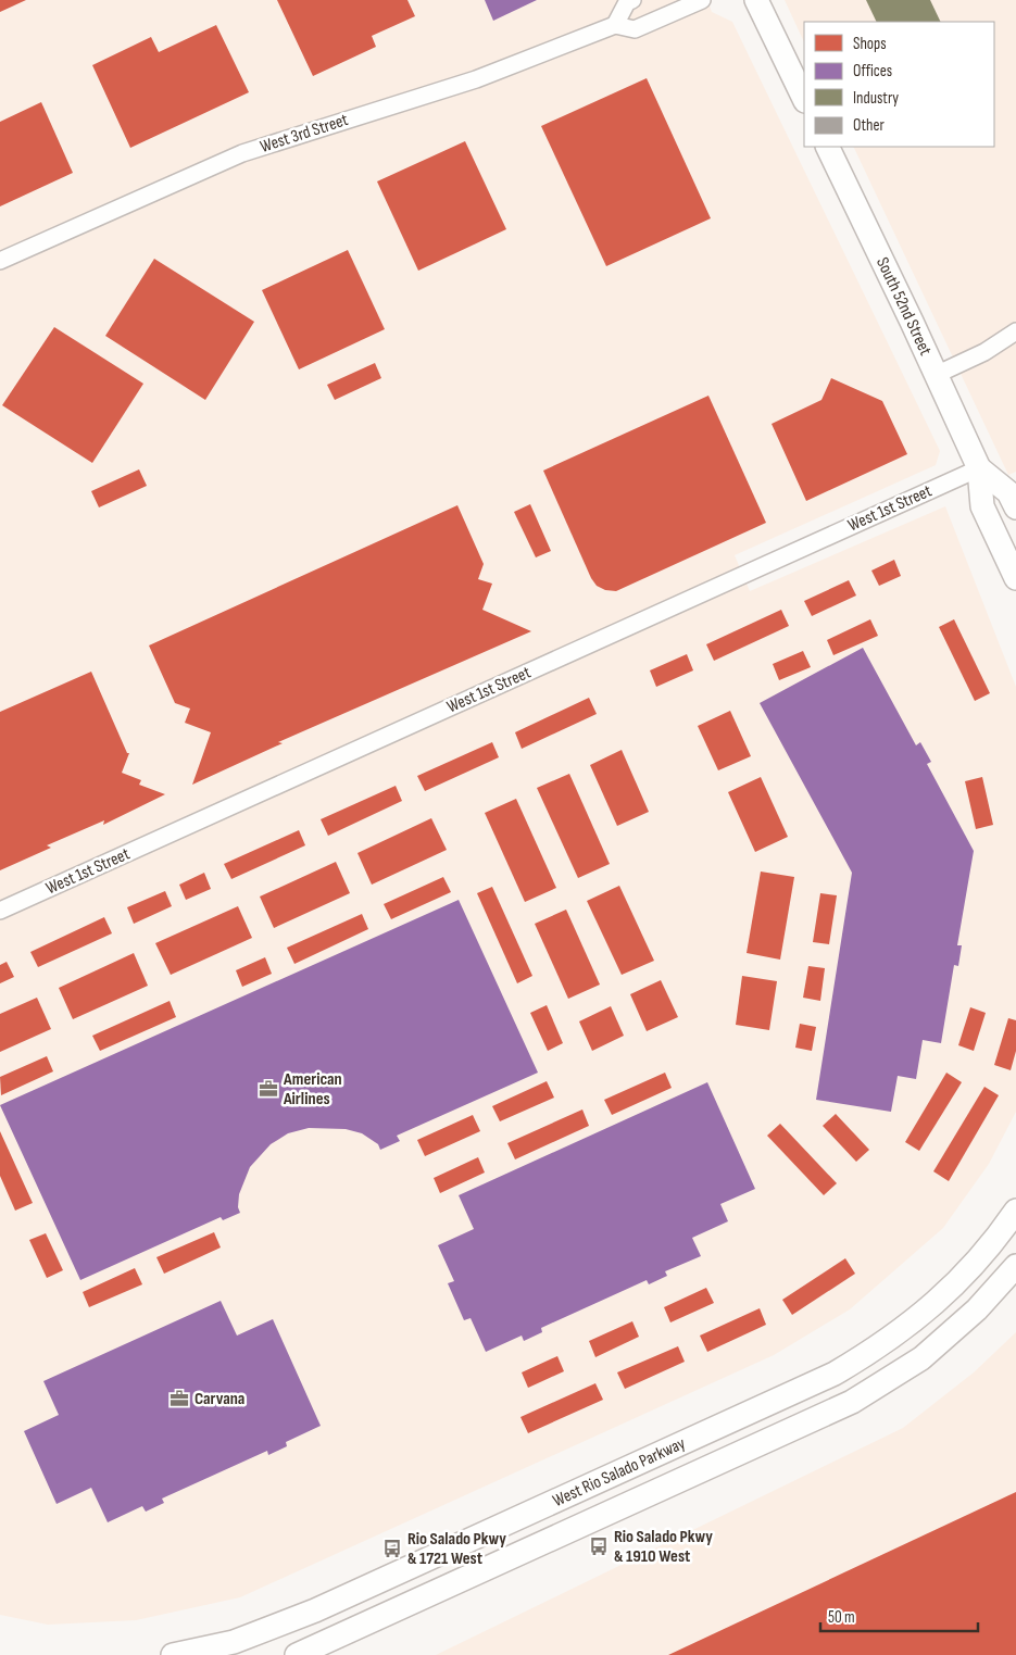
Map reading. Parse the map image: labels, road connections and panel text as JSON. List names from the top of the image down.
{
  "streets": {
    "main road": ["South 52nd Street", "West Rio Salado Parkway"],
    "street": ["West 3rd Street", "West 1st Street"]
  },
  "crossings": [
    ["South 52nd Street", "West 1st Street"]
  ],
  "places": {
    "office": ["American Airlines", "Carvana"],
    "bus stop": ["Rio Salado Pkwy & 1910 West", "Rio Salado Pkwy & 1721 West"]
  },
  "legend": [
    "Shops",
    "Offices",
    "Industry",
    "Other"
  ],
  "scale_bar": "50 m"
}
